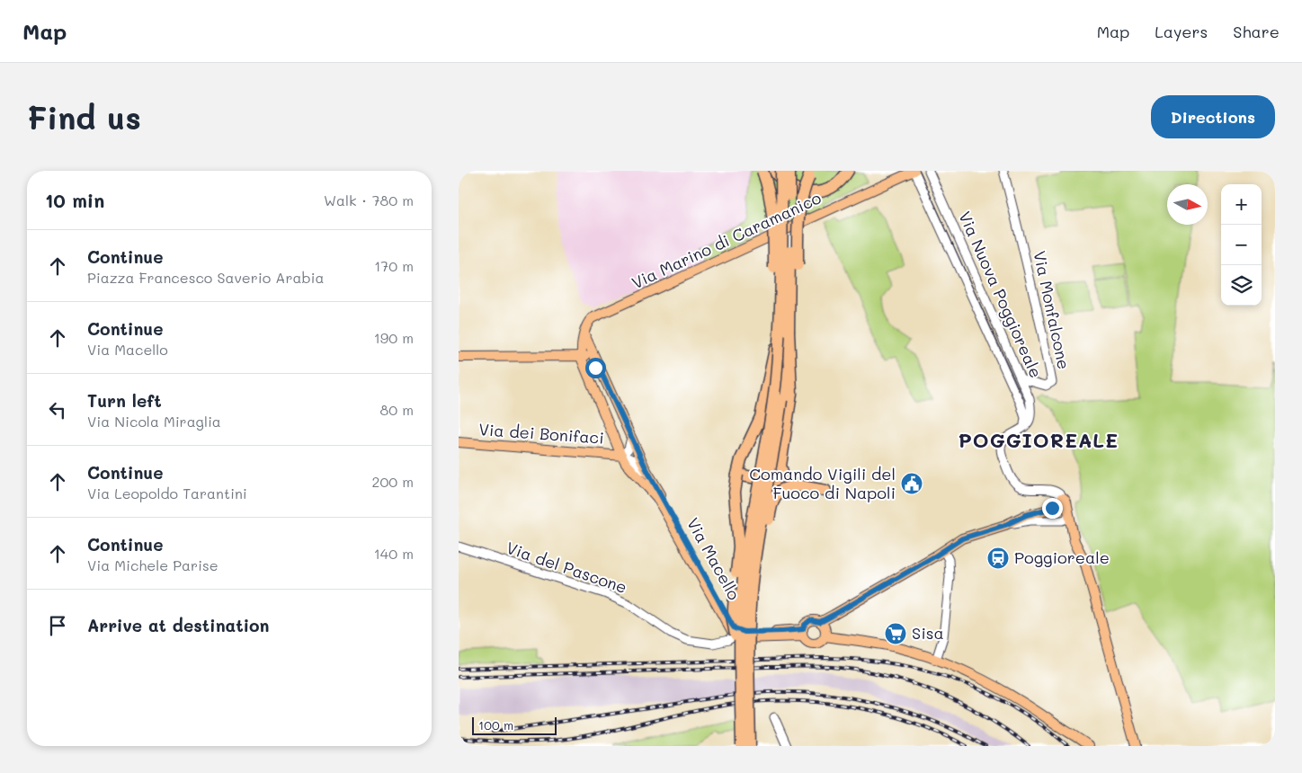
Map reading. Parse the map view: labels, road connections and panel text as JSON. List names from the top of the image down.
{
  "streets": {
    "main road": ["Via Marino di Caramanico", "Via dei Bonifaci", "Via Macello"],
    "street": ["Via Nuova Poggioreale", "Via Monfalcone", "Via del Pascone"]
  },
  "crossings": [
    ["Via Marino di Caramanico", "Via Nuova Poggioreale"],
    ["Via Nuova Poggioreale", "Via Monfalcone"],
    ["Via Macello", "Via del Pascone"]
  ],
  "districts": ["POGGIOREALE"],
  "places": {
    "public building": ["Comando Vigili del Fuoco di Napoli"],
    "station": ["Poggioreale"],
    "supermarket": ["Sisa"]
  },
  "scale_bar": "100 m",
  "north": "right",
  "page": {
    "header": "Map",
    "nav": ["Map", "Layers", "Share"],
    "buttons": "Directions",
    "title": "Find us",
    "heading": ["10 min", "Walk · 780 m"],
    "map_buttons": ["+", "−"],
    "list": [
      ["Continue", "Piazza Francesco Saverio Arabia", "170 m"],
      ["Continue", "Via Macello", "190 m"],
      ["Turn left", "Via Nicola Miraglia", "80 m"],
      ["Continue", "Via Leopoldo Tarantini", "200 m"],
      ["Continue", "Via Michele Parise", "140 m"],
      "Arrive at destination"
    ],
    "scale": "100 m"
  }
}
